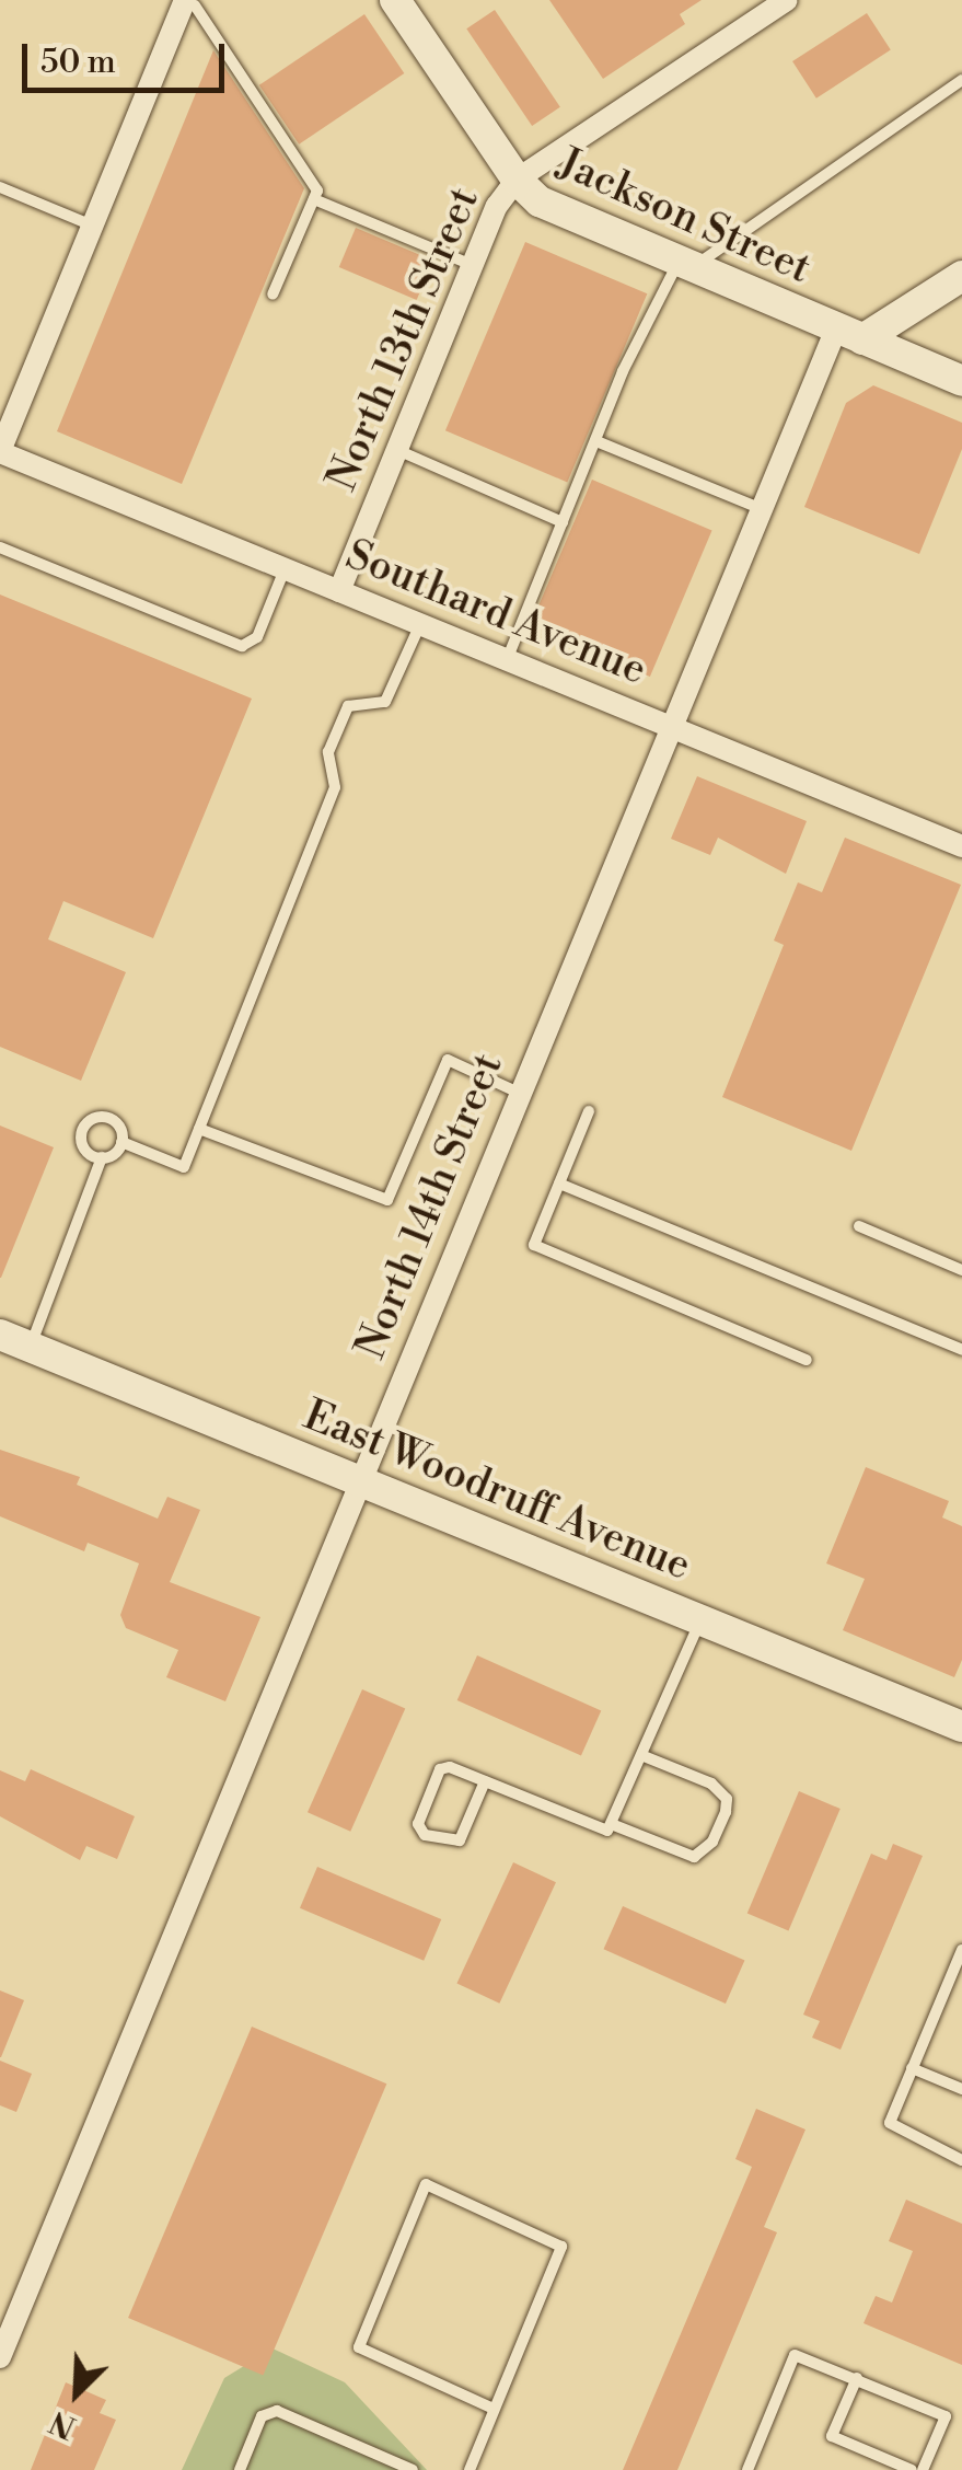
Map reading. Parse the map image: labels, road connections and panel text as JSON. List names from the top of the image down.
{
  "streets": {
    "street": [
      "Jackson Street",
      "North 13th Street",
      "Southard Avenue",
      "North 14th Street",
      "East Woodruff Avenue"
    ]
  },
  "crossings": [
    ["Jackson Street", "North 13th Street"],
    ["Jackson Street", "North 14th Street"],
    ["North 13th Street", "Southard Avenue"],
    ["Southard Avenue", "North 14th Street"],
    ["North 14th Street", "East Woodruff Avenue"]
  ],
  "scale_bar": "50 m",
  "north": "bottom left"
}
